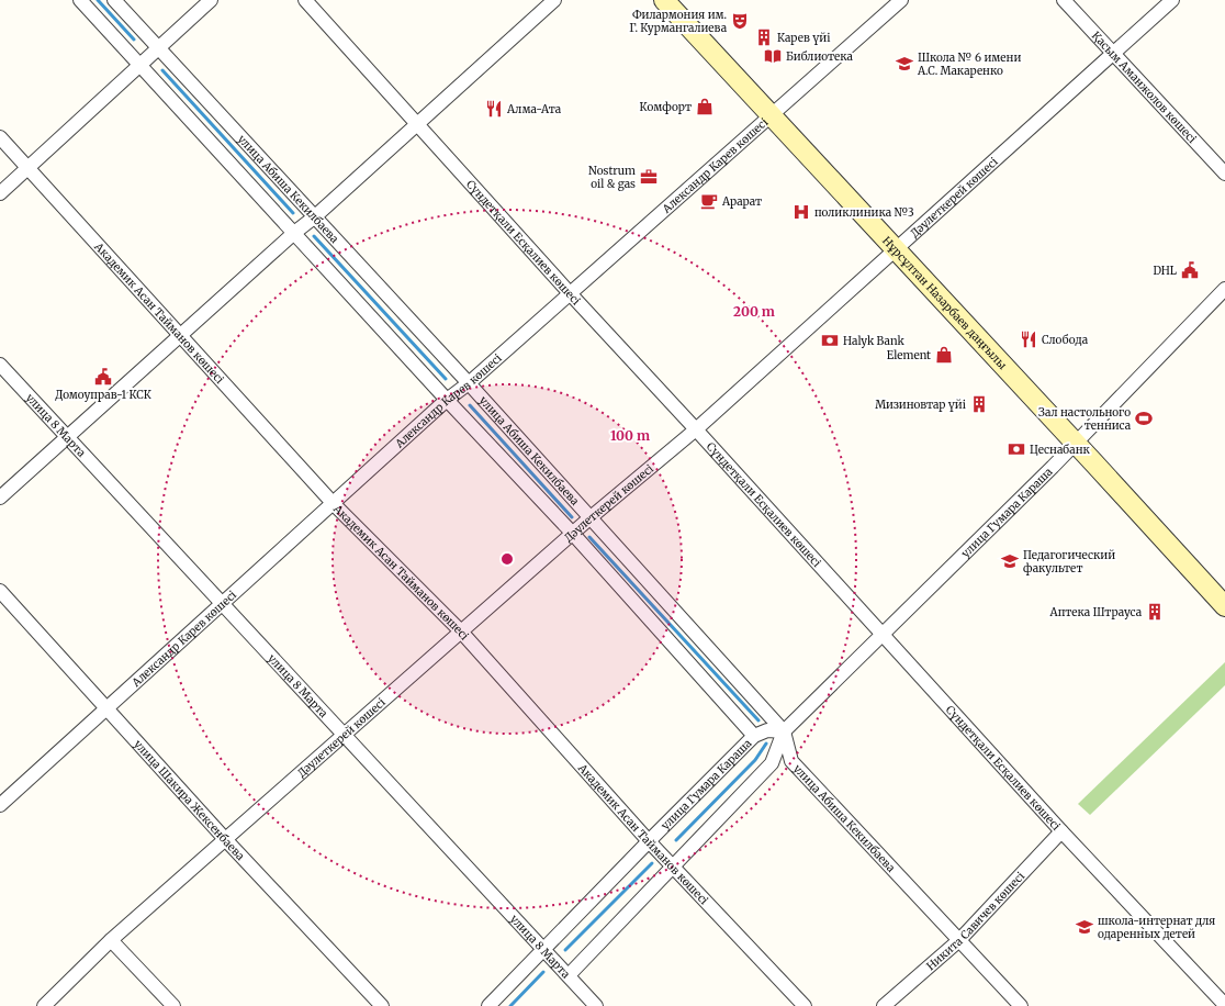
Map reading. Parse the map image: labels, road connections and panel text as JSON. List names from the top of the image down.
{
  "streets": {
    "main road": ["Нұрсұлтан Назарбаев даңғылы"],
    "street": [
      "Қасым Аманжолов көшесі",
      "Александр Карев көшесі",
      "улица Абиша Кекилбаева",
      "Дәулеткерей көшесі",
      "Сүндетқали Есқалиев көшесі",
      "Академик Асан Тайманов көшесі",
      "улица 8 Марта",
      "улица Гумара Караша",
      "улица Шакира Жексенбаева",
      "Никита Савичев көшесі"
    ]
  },
  "crossings": [
    ["Қасым Аманжолов көшесі", "Дәулеткерей көшесі"],
    ["Александр Карев көшесі", "улица Абиша Кекилбаева"],
    ["Александр Карев көшесі", "Сүндетқали Есқалиев көшесі"],
    ["Александр Карев көшесі", "Нұрсұлтан Назарбаев даңғылы"],
    ["Александр Карев көшесі", "Академик Асан Тайманов көшесі"],
    ["Александр Карев көшесі", "улица 8 Марта"],
    ["Александр Карев көшесі", "улица Шакира Жексенбаева"],
    ["улица Абиша Кекилбаева", "Дәулеткерей көшесі"],
    ["улица Абиша Кекилбаева", "улица Гумара Караша"],
    ["улица Абиша Кекилбаева", "Никита Савичев көшесі"],
    ["Дәулеткерей көшесі", "Сүндетқали Есқалиев көшесі"],
    ["Дәулеткерей көшесі", "Нұрсұлтан Назарбаев даңғылы"],
    ["Дәулеткерей көшесі", "Академик Асан Тайманов көшесі"],
    ["Дәулеткерей көшесі", "улица 8 Марта"],
    ["Дәулеткерей көшесі", "улица Шакира Жексенбаева"],
    ["Сүндетқали Есқалиев көшесі", "улица Гумара Караша"],
    ["Сүндетқали Есқалиев көшесі", "Никита Савичев көшесі"],
    ["Нұрсұлтан Назарбаев даңғылы", "улица Гумара Караша"],
    ["Академик Асан Тайманов көшесі", "улица Гумара Караша"],
    ["улица 8 Марта", "улица Гумара Караша"]
  ],
  "places": {
    "theatre": ["Филармония им. Г. Курмангалиева"],
    "building": ["Карев үйі", "Мизиновтар үйі", "Аптека Штрауса"],
    "library": ["Библиотека"],
    "school or university": ["Школа № 6 имени А.С. Макаренко", "Педагогический факультет", "школа-интернат для одаренных детей"],
    "shop": ["Комфорт", "Element"],
    "restaurant": ["Алма-Ата", "Слобода"],
    "office": ["Nostrum oil & gas"],
    "cafe": ["Арарат"],
    "hospital": ["поликлиника №3"],
    "public building": ["DHL", "Домоуправ-1 КСК"],
    "bank": ["Halyk Bank", "Цеснабанк"],
    "sports": ["Зал настольного тенниса"]
  },
  "rings": ["200 m", "100 m"]
}
